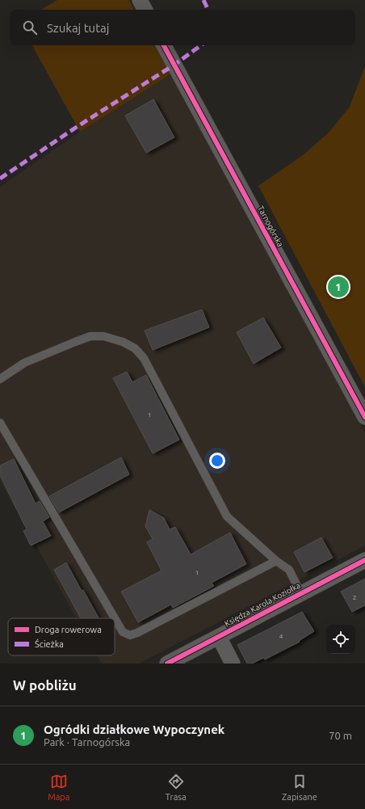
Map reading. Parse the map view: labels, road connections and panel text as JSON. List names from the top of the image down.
{
  "streets": {
    "street": ["Tarnogórska", "Księdza Karola Koziołka"]
  },
  "house_numbers": [
    "1",
    "1",
    "2",
    "4"
  ],
  "legend": ["Droga rowerowa", "Ścieżka"],
  "page": {
    "search": "Szukaj tutaj",
    "pins": "1",
    "heading": "W pobliżu",
    "list": [
      {
        "mark": "1",
        "name": "Ogródki działkowe Wypoczynek",
        "note": "Park · Tarnogórska",
        "value": "70 m"
      }
    ],
    "nav": ["Mapa", "Trasa", "Zapisane"]
  }
}
